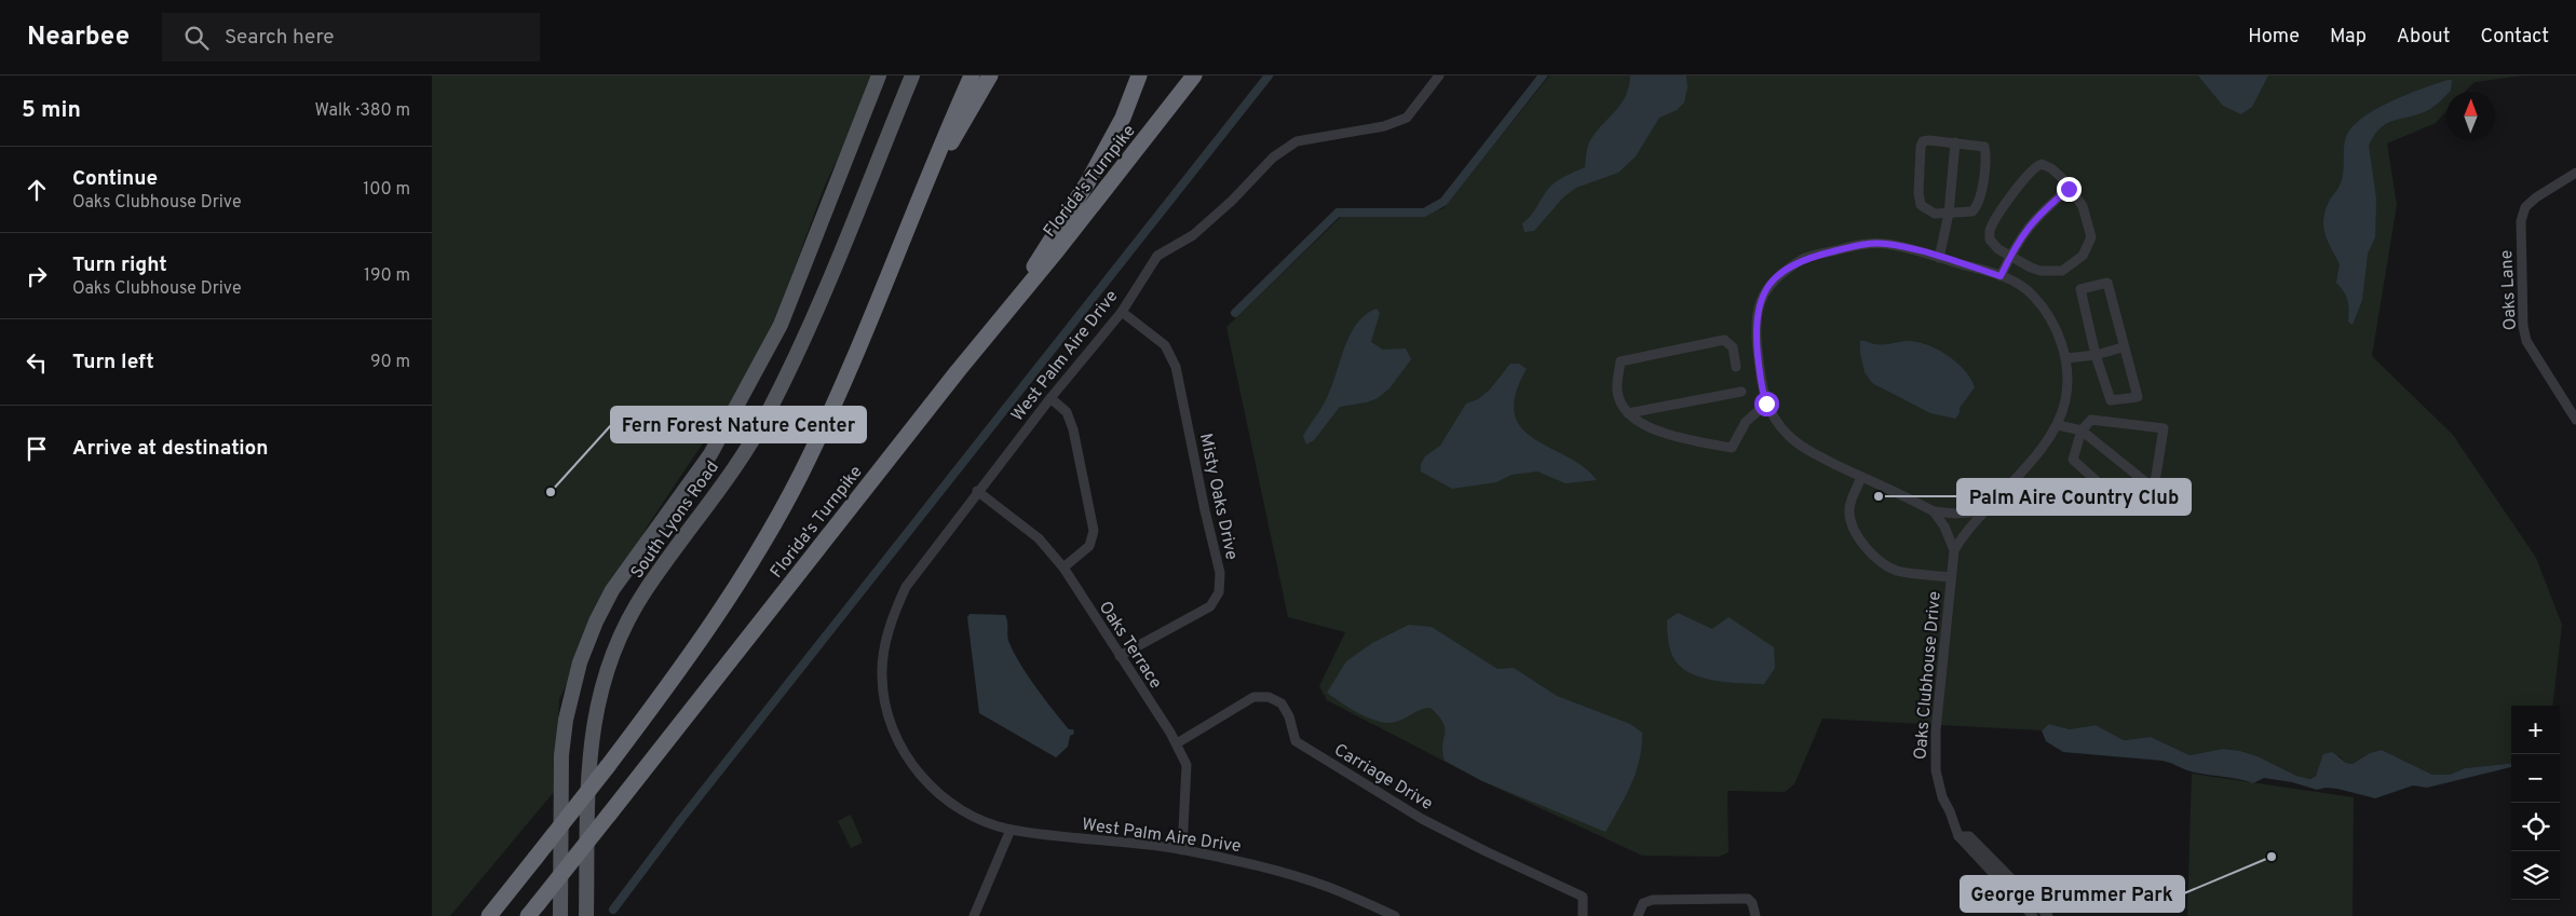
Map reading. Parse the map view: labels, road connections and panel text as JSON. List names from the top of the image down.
{
  "streets": {
    "highway": ["Florida's Turnpike"],
    "main road": ["South Lyons Road"],
    "street": [
      "Oaks Lane",
      "West Palm Aire Drive",
      "Misty Oaks Drive",
      "Oaks Terrace",
      "Oaks Clubhouse Drive",
      "Carriage Drive"
    ]
  },
  "crossings": [
    ["West Palm Aire Drive", "Misty Oaks Drive"],
    ["West Palm Aire Drive", "Oaks Terrace"],
    ["Misty Oaks Drive", "Oaks Terrace"],
    ["Oaks Terrace", "Carriage Drive"]
  ],
  "places": ["Fern Forest Nature Center", "Palm Aire Country Club", "George Brummer Park"],
  "north": "top",
  "page": {
    "header": "Nearbee",
    "search": "Search here",
    "nav": [
      "Home",
      "Map",
      "About",
      "Contact"
    ],
    "heading": ["5 min", "Walk · 380 m"],
    "list": [
      ["Continue", "Oaks Clubhouse Drive", "100 m"],
      ["Turn right", "Oaks Clubhouse Drive", "190 m"],
      ["Turn left", "90 m"],
      "Arrive at destination"
    ],
    "map_buttons": ["+", "−"]
  }
}
